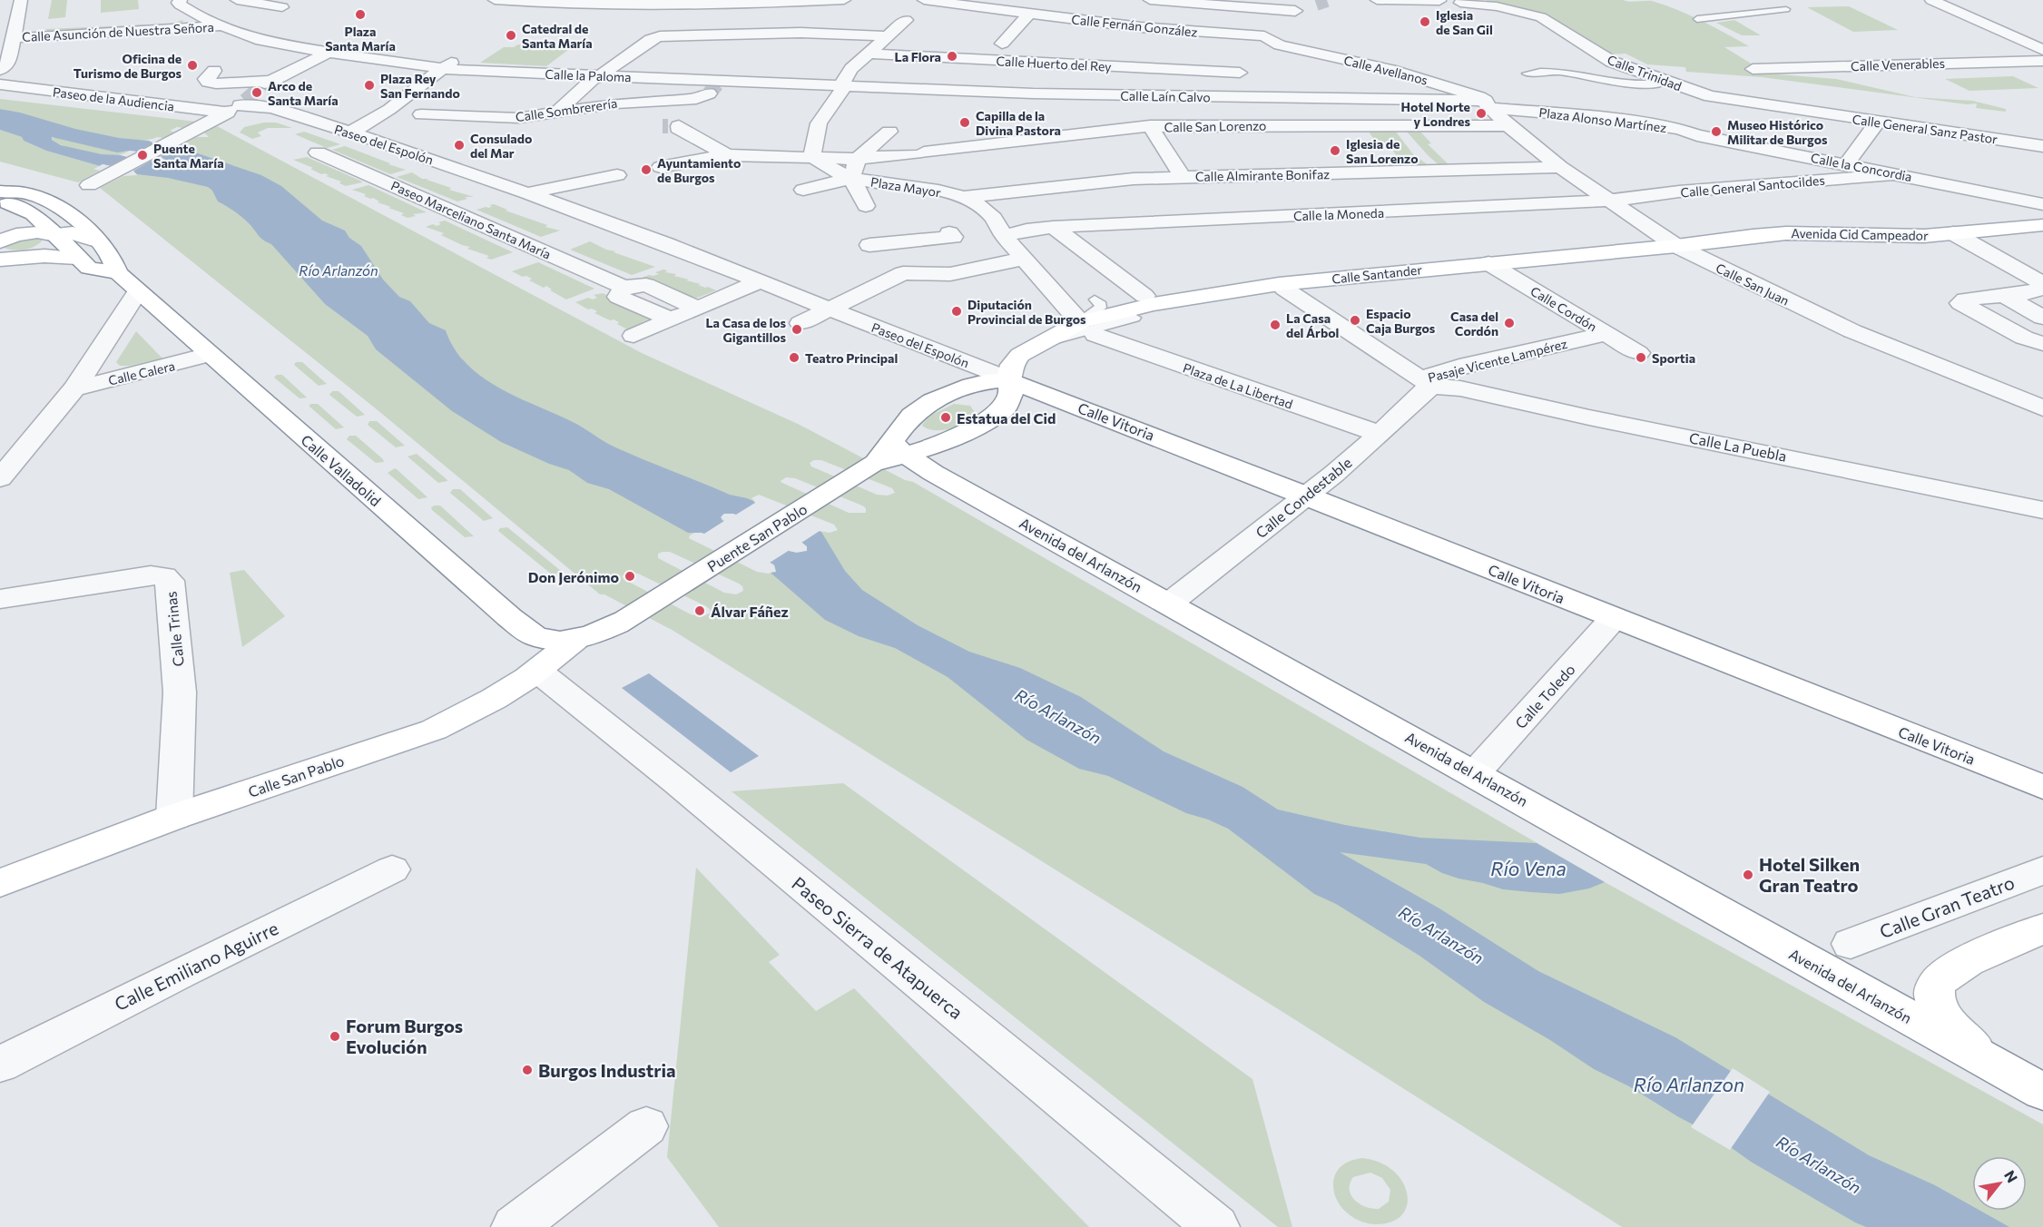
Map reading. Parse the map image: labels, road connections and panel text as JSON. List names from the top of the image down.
{
  "streets": {
    "main road": [
      "Avenida Cid Campeador",
      "Calle Santander",
      "Calle Vitoria",
      "Calle Valladolid",
      "Puente San Pablo",
      "Avenida del Arlanzón",
      "Calle San Pablo"
    ],
    "street": [
      "Calle Fernán González",
      "Calle Asunción de Nuestra Señora",
      "Calle Huerto del Rey",
      "Calle Venerables",
      "Calle Avellanos",
      "Calle Trinidad",
      "Calle la Paloma",
      "Calle Laín Calvo",
      "Paseo de la Audiencia",
      "Calle Sombrerería",
      "Plaza Alonso Martínez",
      "Calle San Lorenzo",
      "Calle General Sanz Pastor",
      "Paseo del Espolón",
      "Calle la Concordia",
      "Calle Almirante Bonifaz",
      "Calle General Santocildes",
      "Plaza Mayor",
      "Calle la Moneda",
      "Paseo Marceliano Santa María",
      "Calle San Juan",
      "Calle Cordón",
      "Pasaje Vicente Lampérez",
      "Calle Calera",
      "Plaza de La Libertad",
      "Calle La Puebla",
      "Calle Condestable",
      "Calle Trinas",
      "Calle Toledo",
      "Calle Gran Teatro",
      "Paseo Sierra de Atapuerca",
      "Calle Emiliano Aguirre"
    ]
  },
  "crossings": [
    ["Calle Fernán González", "Calle Avellanos"],
    ["Calle Avellanos", "Calle Laín Calvo"],
    ["Calle Avellanos", "Plaza Alonso Martínez"],
    ["Calle Avellanos", "Calle San Juan"],
    ["Calle Trinidad", "Plaza Alonso Martínez"],
    ["Calle Trinidad", "Calle General Sanz Pastor"],
    ["Calle Trinidad", "Calle la Concordia"],
    ["Calle la Paloma", "Calle Laín Calvo"],
    ["Calle la Paloma", "Calle Sombrerería"],
    ["Calle la Paloma", "Plaza Mayor"],
    ["Calle Laín Calvo", "Plaza Alonso Martínez"],
    ["Calle Laín Calvo", "Calle San Juan"],
    ["Paseo de la Audiencia", "Paseo del Espolón"],
    ["Calle Sombrerería", "Plaza Mayor"],
    ["Plaza Alonso Martínez", "Calle San Lorenzo"],
    ["Plaza Alonso Martínez", "Calle General Sanz Pastor"],
    ["Plaza Alonso Martínez", "Calle la Concordia"],
    ["Plaza Alonso Martínez", "Calle San Juan"],
    ["Calle San Lorenzo", "Plaza Mayor"],
    ["Calle San Lorenzo", "Calle San Juan"],
    ["Calle General Sanz Pastor", "Calle la Concordia"],
    ["Paseo del Espolón", "Calle Santander"],
    ["Paseo del Espolón", "Calle Vitoria"],
    ["Calle la Concordia", "Calle General Santocildes"],
    ["Calle Almirante Bonifaz", "Plaza Mayor"],
    ["Calle Almirante Bonifaz", "Calle San Juan"],
    ["Calle General Santocildes", "Calle la Moneda"],
    ["Calle General Santocildes", "Calle San Juan"],
    ["Calle la Moneda", "Calle San Juan"],
    ["Avenida Cid Campeador", "Calle Santander"],
    ["Avenida Cid Campeador", "Calle San Juan"],
    ["Calle Santander", "Calle San Juan"],
    ["Calle Santander", "Calle Cordón"],
    ["Calle Santander", "Plaza de La Libertad"],
    ["Calle Santander", "Calle Vitoria"],
    ["Calle Santander", "Puente San Pablo"],
    ["Calle Santander", "Avenida del Arlanzón"],
    ["Calle Cordón", "Pasaje Vicente Lampérez"],
    ["Pasaje Vicente Lampérez", "Calle La Puebla"],
    ["Pasaje Vicente Lampérez", "Calle Condestable"],
    ["Calle Calera", "Calle Valladolid"],
    ["Plaza de La Libertad", "Calle Condestable"],
    ["Calle Vitoria", "Calle Condestable"],
    ["Calle Vitoria", "Calle Toledo"],
    ["Calle La Puebla", "Calle Condestable"],
    ["Calle Valladolid", "Puente San Pablo"],
    ["Calle Valladolid", "Calle San Pablo"],
    ["Calle Condestable", "Avenida del Arlanzón"],
    ["Puente San Pablo", "Avenida del Arlanzón"],
    ["Puente San Pablo", "Calle San Pablo"],
    ["Avenida del Arlanzón", "Calle Toledo"],
    ["Calle Trinas", "Calle San Pablo"],
    ["Calle San Pablo", "Paseo Sierra de Atapuerca"]
  ],
  "water": ["Río Arlanzón", "Río Vena", "Río Arlanzon"],
  "places": [
    "Plaza Santa María",
    "Iglesia de San Gil",
    "Catedral de Santa María",
    "La Flora",
    "Oficina de Turismo de Burgos",
    "Plaza Rey San Fernando",
    "Arco de Santa María",
    "Hotel Norte y Londres",
    "Capilla de la Divina Pastora",
    "Museo Histórico Militar de Burgos",
    "Consulado del Mar",
    "Iglesia de San Lorenzo",
    "Puente Santa María",
    "Ayuntamiento de Burgos",
    "Diputación Provincial de Burgos",
    "Espacio Caja Burgos",
    "Casa del Cordón",
    "La Casa del Árbol",
    "La Casa de los Gigantillos",
    "Teatro Principal",
    "Sportia",
    "Estatua del Cid",
    "Don Jerónimo",
    "Álvar Fáñez",
    "Hotel Silken Gran Teatro",
    "Forum Burgos Evolución",
    "Burgos Industria"
  ],
  "north": "top right"
}
